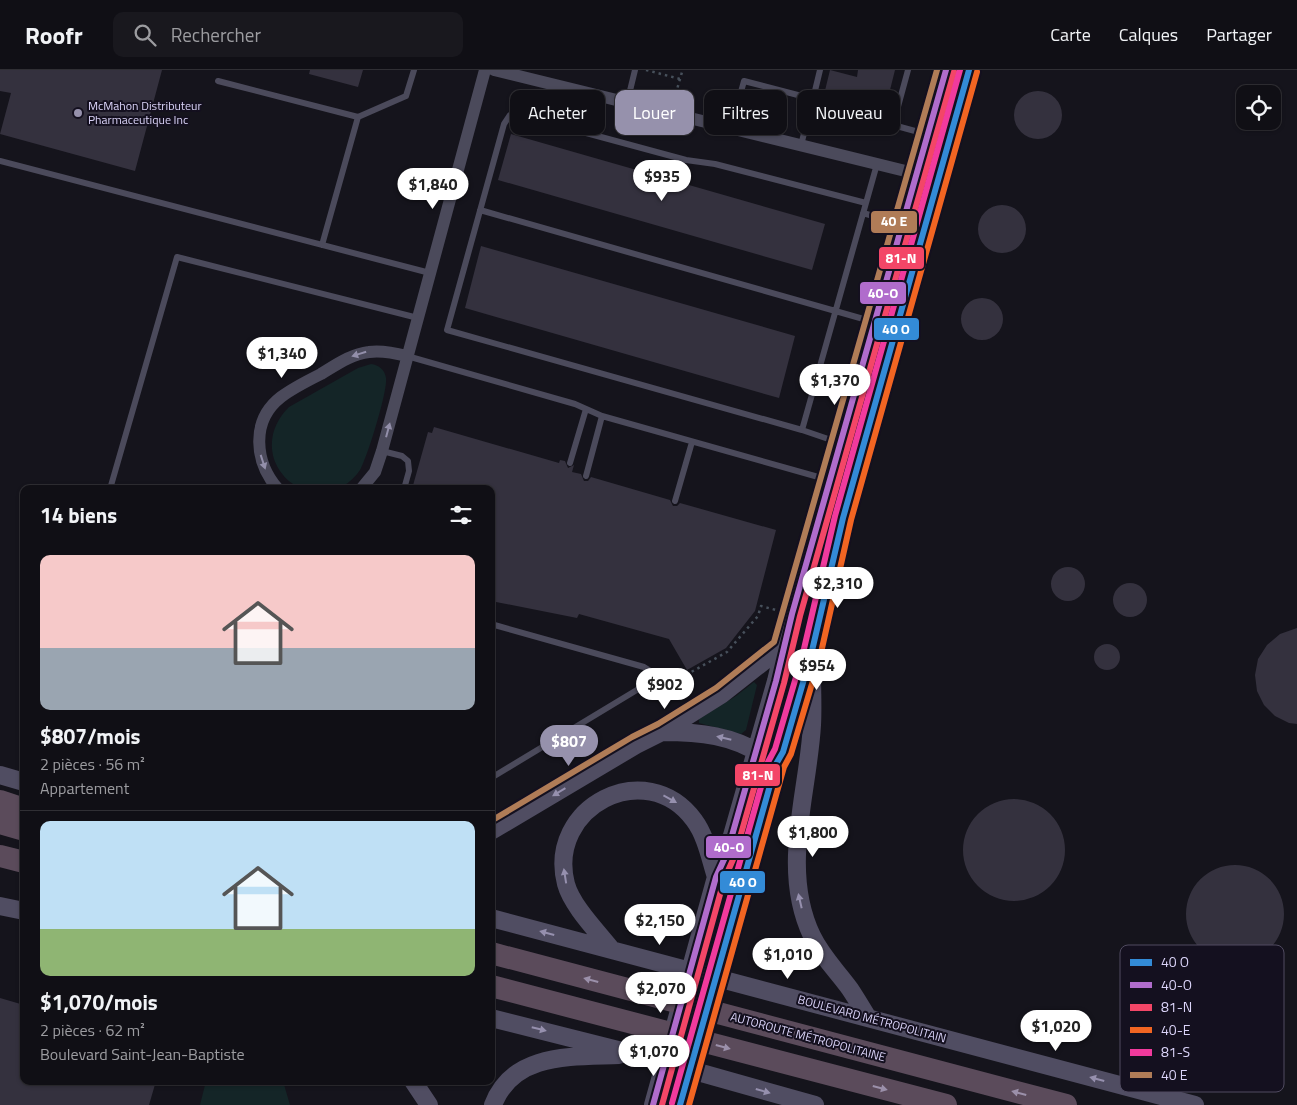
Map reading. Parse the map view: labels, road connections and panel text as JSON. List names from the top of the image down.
{
  "streets": {
    "highway": ["AUTOROUTE MÉTROPOLITAINE"],
    "main road": ["BOULEVARD MÉTROPOLITAIN"]
  },
  "one_way": ["BOULEVARD MÉTROPOLITAIN"],
  "places": ["McMahon Distributeur Pharmaceutique Inc"],
  "lines": [
    "transit line 40-O",
    "transit line 81-S",
    "transit line 81-N",
    "transit line 40-E"
  ],
  "legend": [
    "40 O",
    "40-O",
    "81-N",
    "40-E",
    "81-S",
    "40 E"
  ],
  "page": {
    "header": "Roofr",
    "search": "Rechercher",
    "nav": ["Carte", "Calques", "Partager"],
    "chip": [
      "Acheter",
      "Louer",
      "Filtres",
      "Nouveau"
    ],
    "price": [
      "$935",
      "$1,840",
      "$1,340",
      "$1,370",
      "$2,310",
      "$954",
      "$902",
      "$807",
      "$1,800",
      "$2,150",
      "$1,010",
      "$2,070",
      "$1,020",
      "$1,070"
    ],
    "heading": "14 biens",
    "list": [
      {
        "name": "$807/mois",
        "note": "2 pièces · 56 m² · Appartement"
      },
      {
        "name": "$1,070/mois",
        "note": "2 pièces · 62 m² · Boulevard Saint-Jean-Baptiste"
      }
    ]
  }
}
